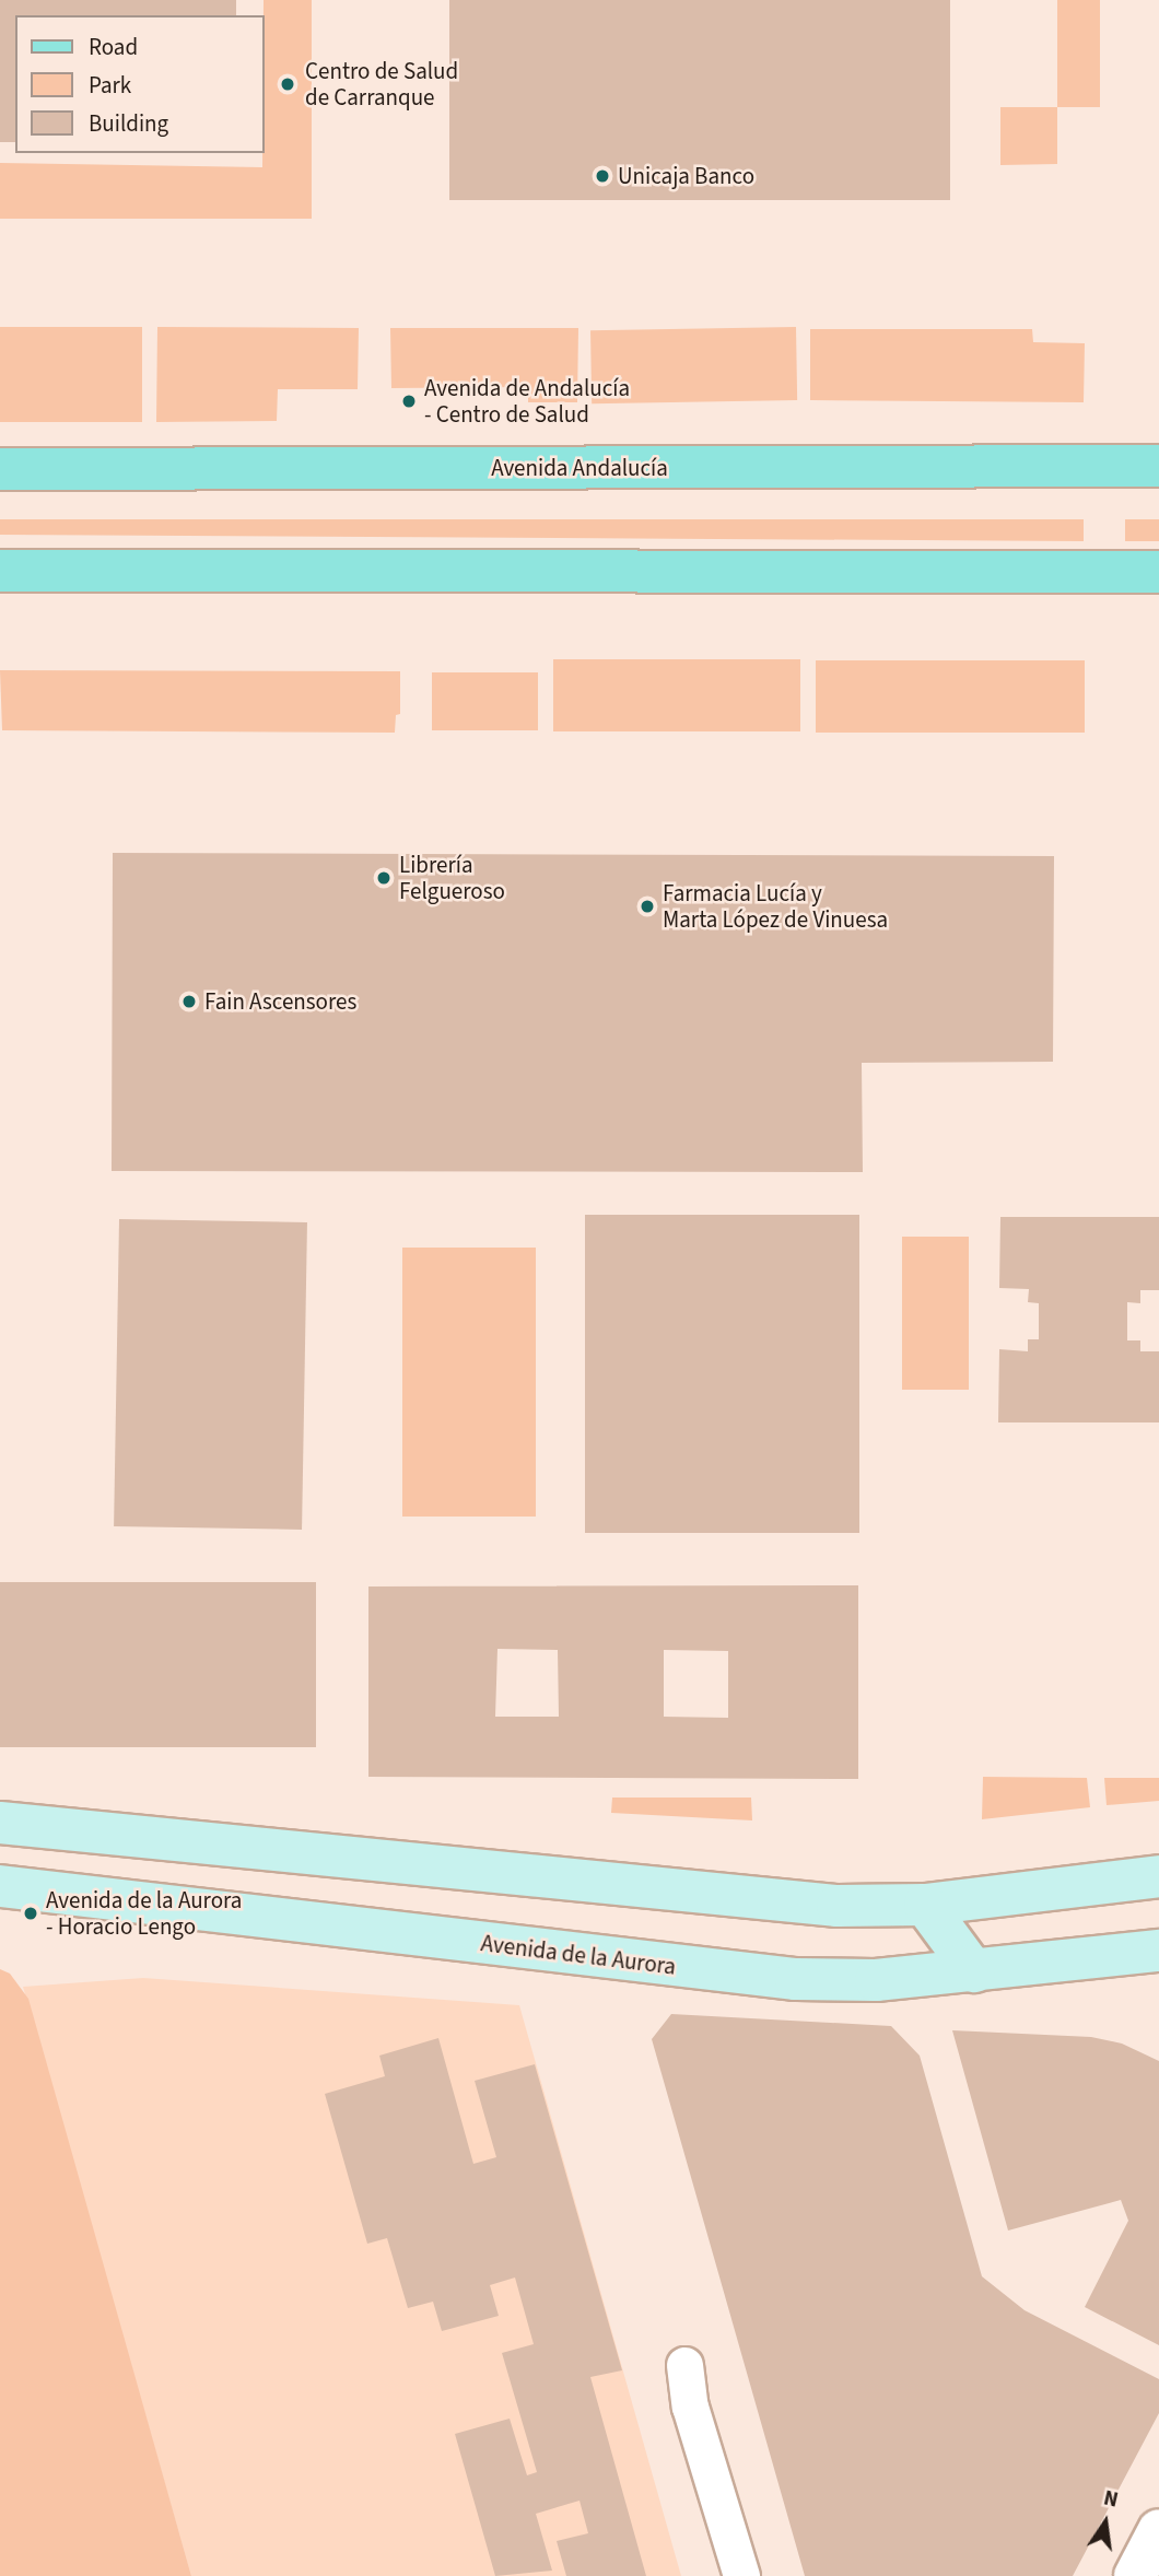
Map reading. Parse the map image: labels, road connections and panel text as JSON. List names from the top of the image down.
{
  "streets": {
    "main road": ["Avenida Andalucía", "Avenida de la Aurora"]
  },
  "places": [
    "Centro de Salud de Carranque",
    "Unicaja Banco",
    "Avenida de Andalucía - Centro de Salud",
    "Librería Felgueroso",
    "Farmacia Lucía y Marta López de Vinuesa",
    "Fain Ascensores",
    "Avenida de la Aurora - Horacio Lengo"
  ],
  "legend": ["Road", "Park", "Building"],
  "north": "top"
}
